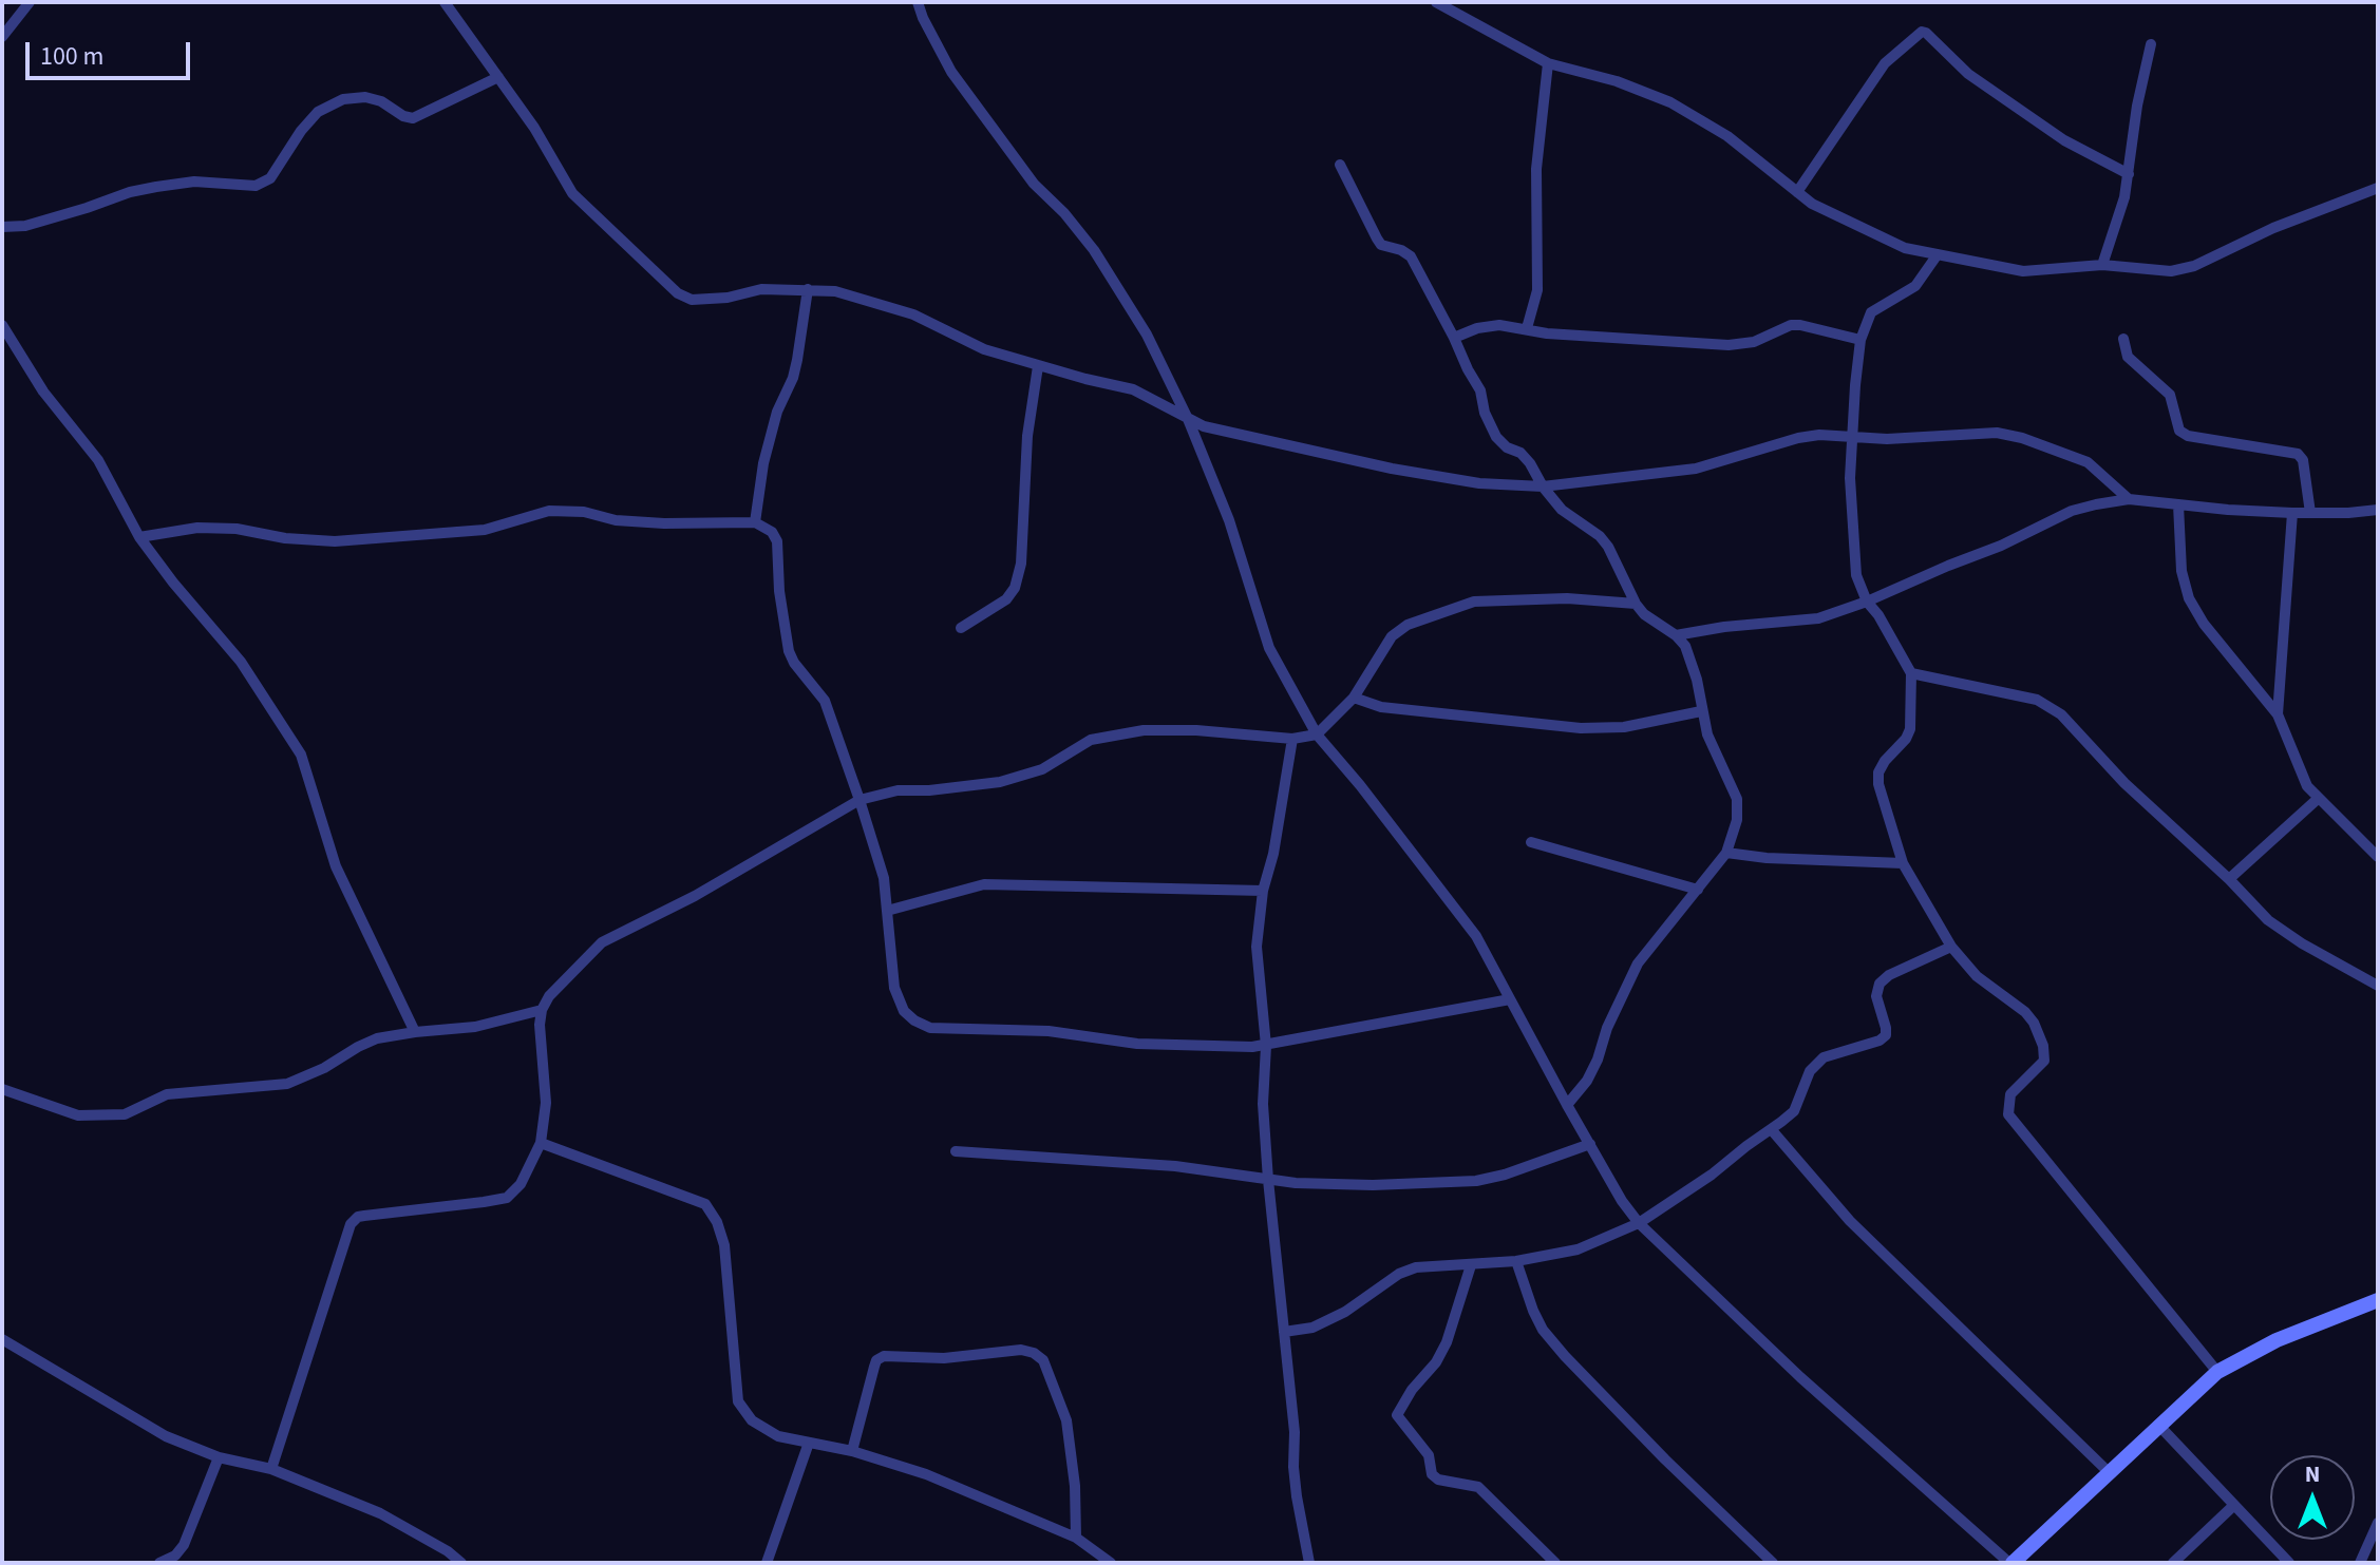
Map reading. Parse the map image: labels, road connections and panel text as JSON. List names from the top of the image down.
{
  "scale_bar": "100 m",
  "north": "top"
}
